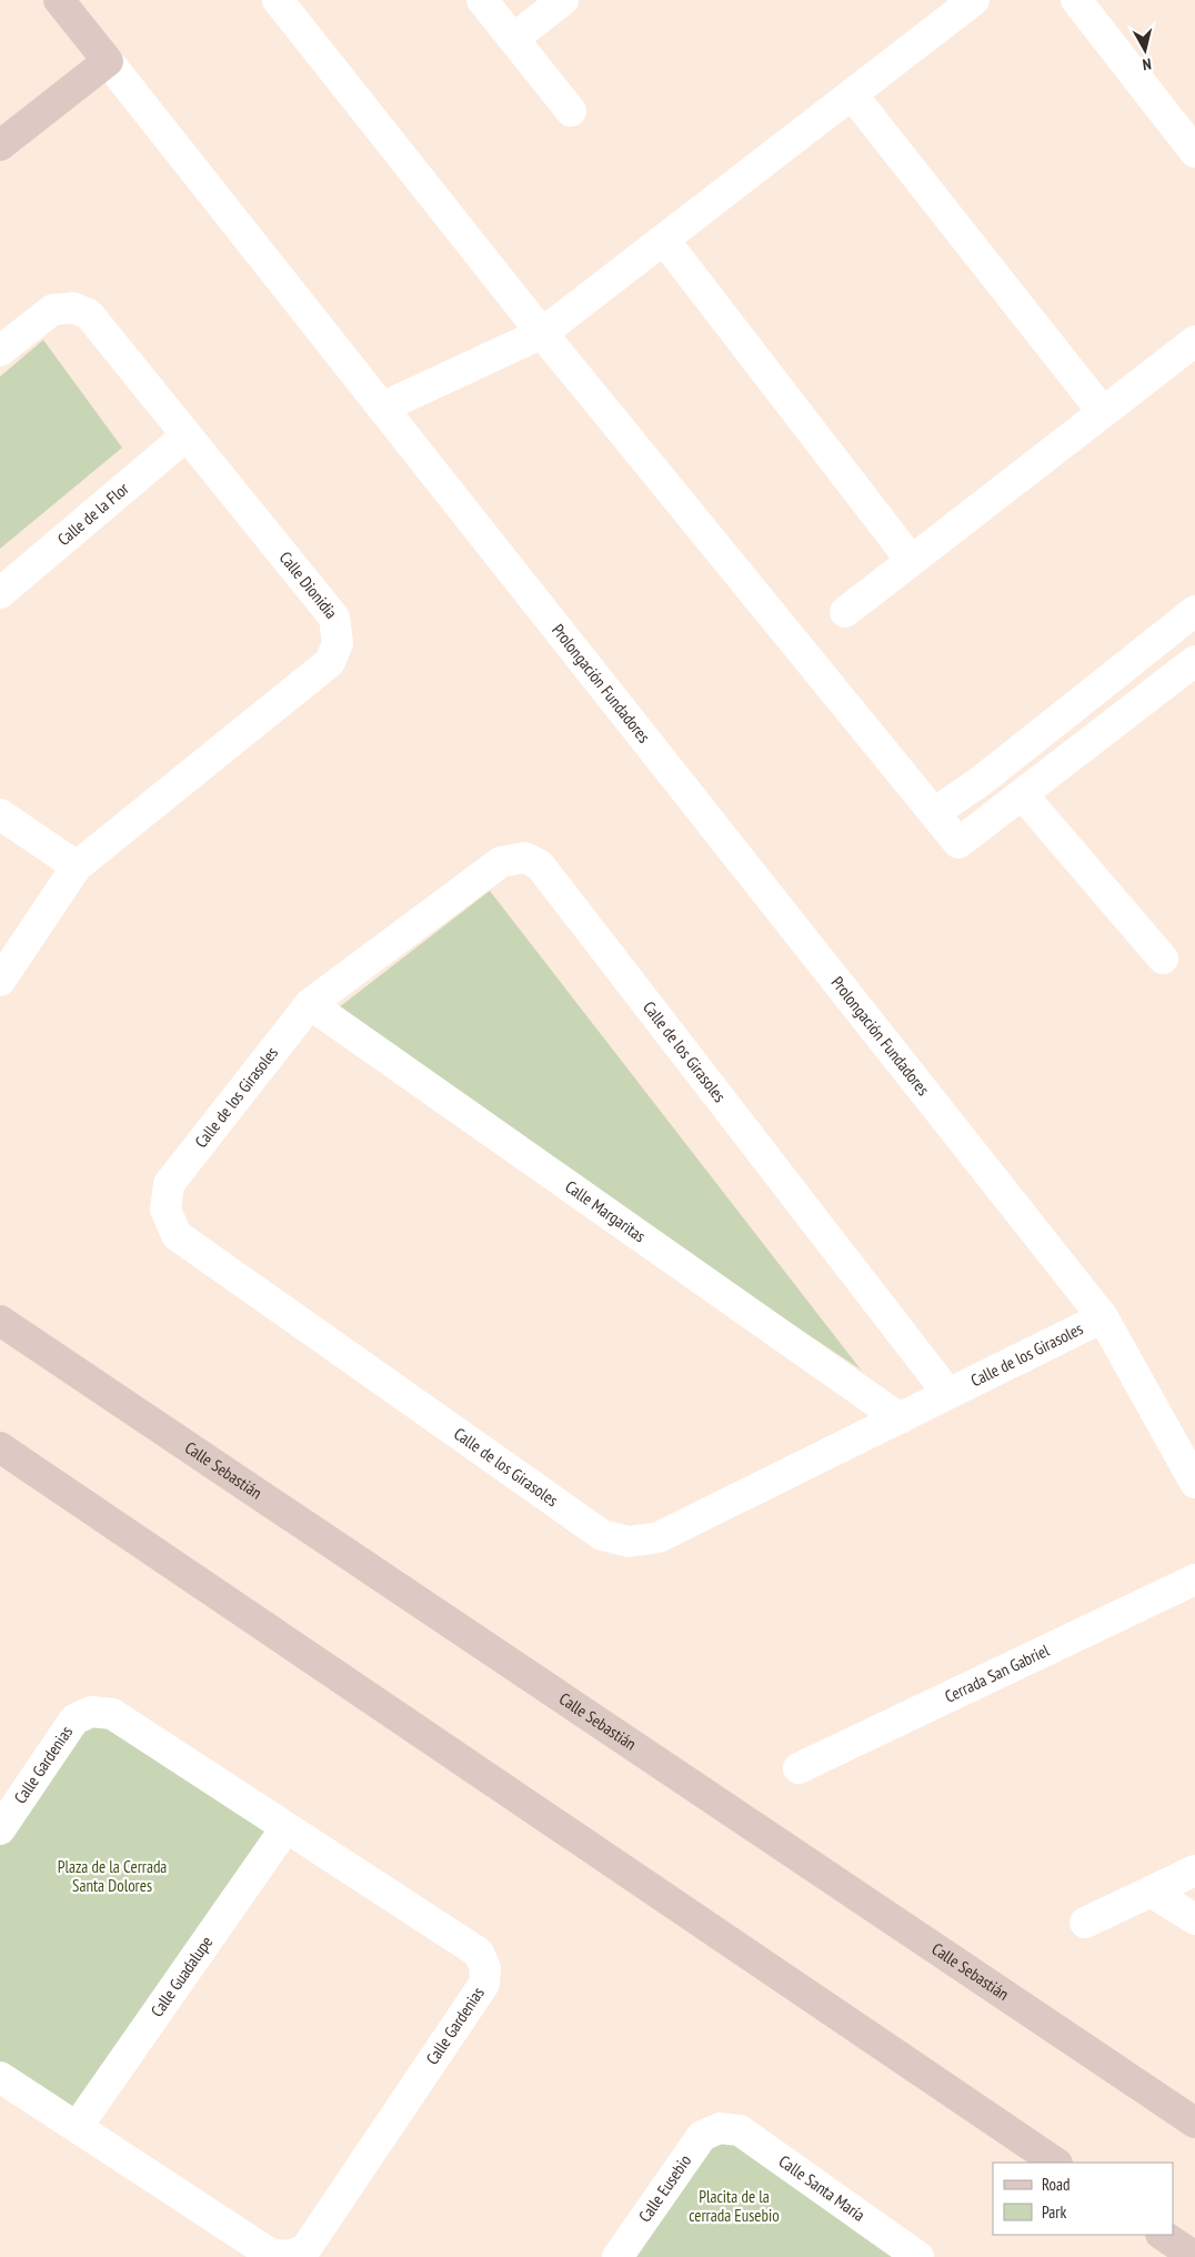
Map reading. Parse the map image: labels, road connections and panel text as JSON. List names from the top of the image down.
{
  "streets": {
    "main road": ["Calle Sebastián"],
    "street": [
      "Calle de la Flor",
      "Calle Dionidia",
      "Prolongación Fundadores",
      "Calle de los Girasoles",
      "Calle Margaritas",
      "Cerrada San Gabriel",
      "Calle Gardenias",
      "Calle Guadalupe",
      "Calle Eusebio",
      "Calle Santa María"
    ]
  },
  "crossings": [
    ["Calle de la Flor", "Calle Dionidia"],
    ["Prolongación Fundadores", "Calle de los Girasoles"],
    ["Calle de los Girasoles", "Calle Margaritas"],
    ["Calle Gardenias", "Calle Guadalupe"],
    ["Calle Eusebio", "Calle Santa María"]
  ],
  "parks": ["Plaza de la Cerrada Santa Dolores", "Placita de la cerrada Eusebio"],
  "legend": ["Road", "Park"],
  "north": "bottom"
}
